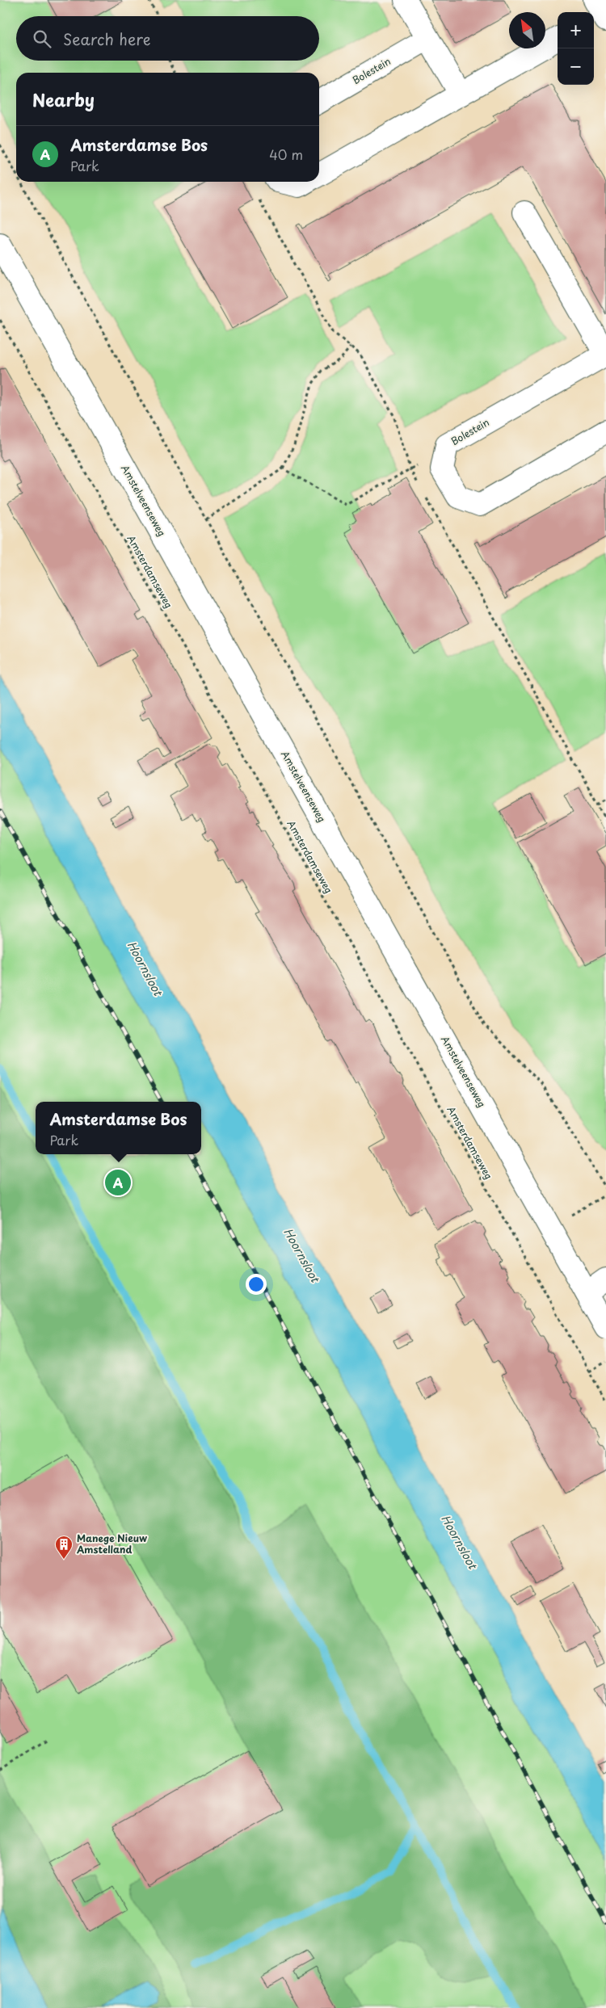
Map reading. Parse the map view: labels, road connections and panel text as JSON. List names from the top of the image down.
{
  "streets": {
    "main road": ["Bolestein", "Amstelveenseweg"],
    "path": ["Amsterdamseweg"]
  },
  "water": ["Hoornsloot"],
  "places": {
    "building": ["Manege Nieuw Amstelland"]
  },
  "north": "top left",
  "page": {
    "map_buttons": ["+", "−"],
    "search": "Search here",
    "heading": "Nearby",
    "list": [
      {
        "mark": "A",
        "name": "Amsterdamse Bos",
        "note": "Park",
        "value": "40 m"
      }
    ],
    "popup": ["Amsterdamse Bos", "Park"],
    "pins": "A"
  }
}
